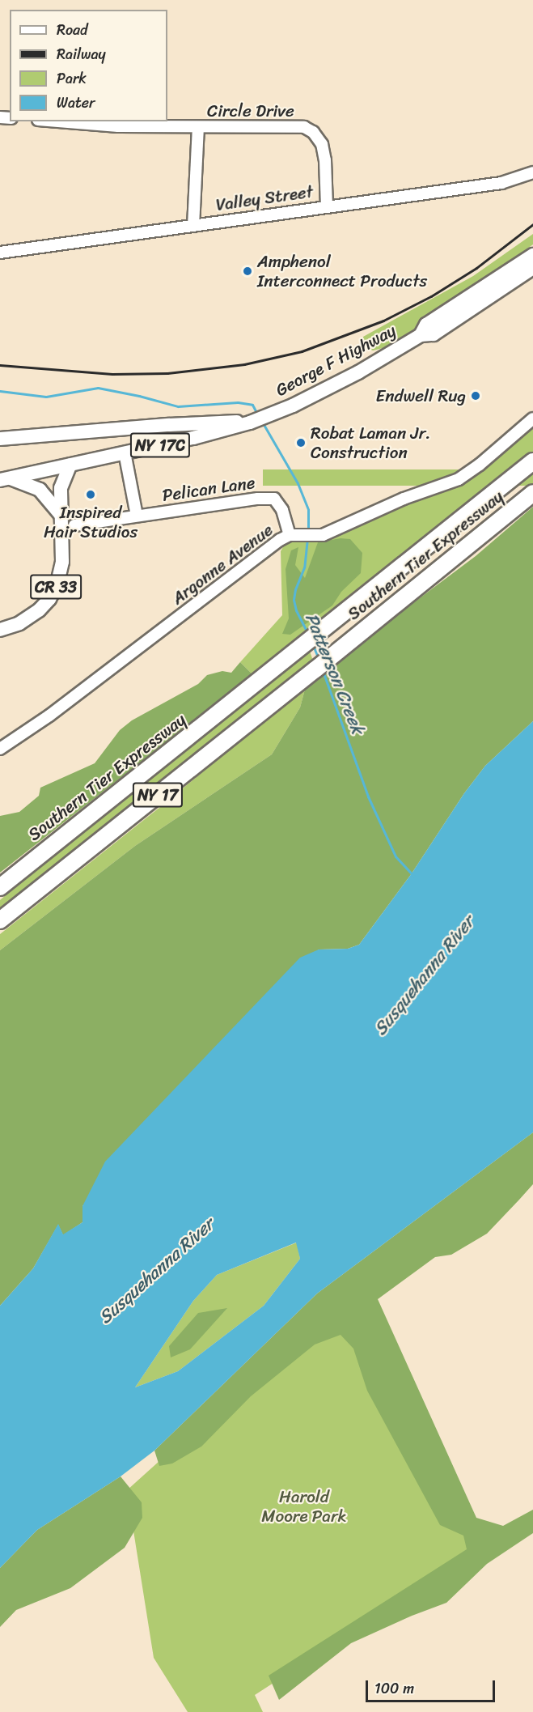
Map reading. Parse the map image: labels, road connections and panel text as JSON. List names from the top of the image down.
{
  "streets": {
    "highway": ["Southern Tier Expressway", "NY 17"],
    "main road": ["George F Highway", "NY 17C", "CR 33"],
    "street": [
      "Circle Drive",
      "Valley Street",
      "Pelican Lane",
      "Argonne Avenue"
    ]
  },
  "crossings": [
    ["Circle Drive", "Valley Street"],
    ["George F Highway", "NY 17C"],
    ["NY 17C", "CR 33"],
    ["Pelican Lane", "Argonne Avenue"]
  ],
  "water": ["Patterson Creek", "Susquehanna River"],
  "parks": ["Harold Moore Park"],
  "places": [
    "Amphenol Interconnect Products",
    "Endwell Rug",
    "Robat Laman Jr. Construction",
    "Inspired Hair Studios"
  ],
  "legend": [
    "Road",
    "Railway",
    "Park",
    "Water"
  ],
  "scale_bar": "100 m"
}
